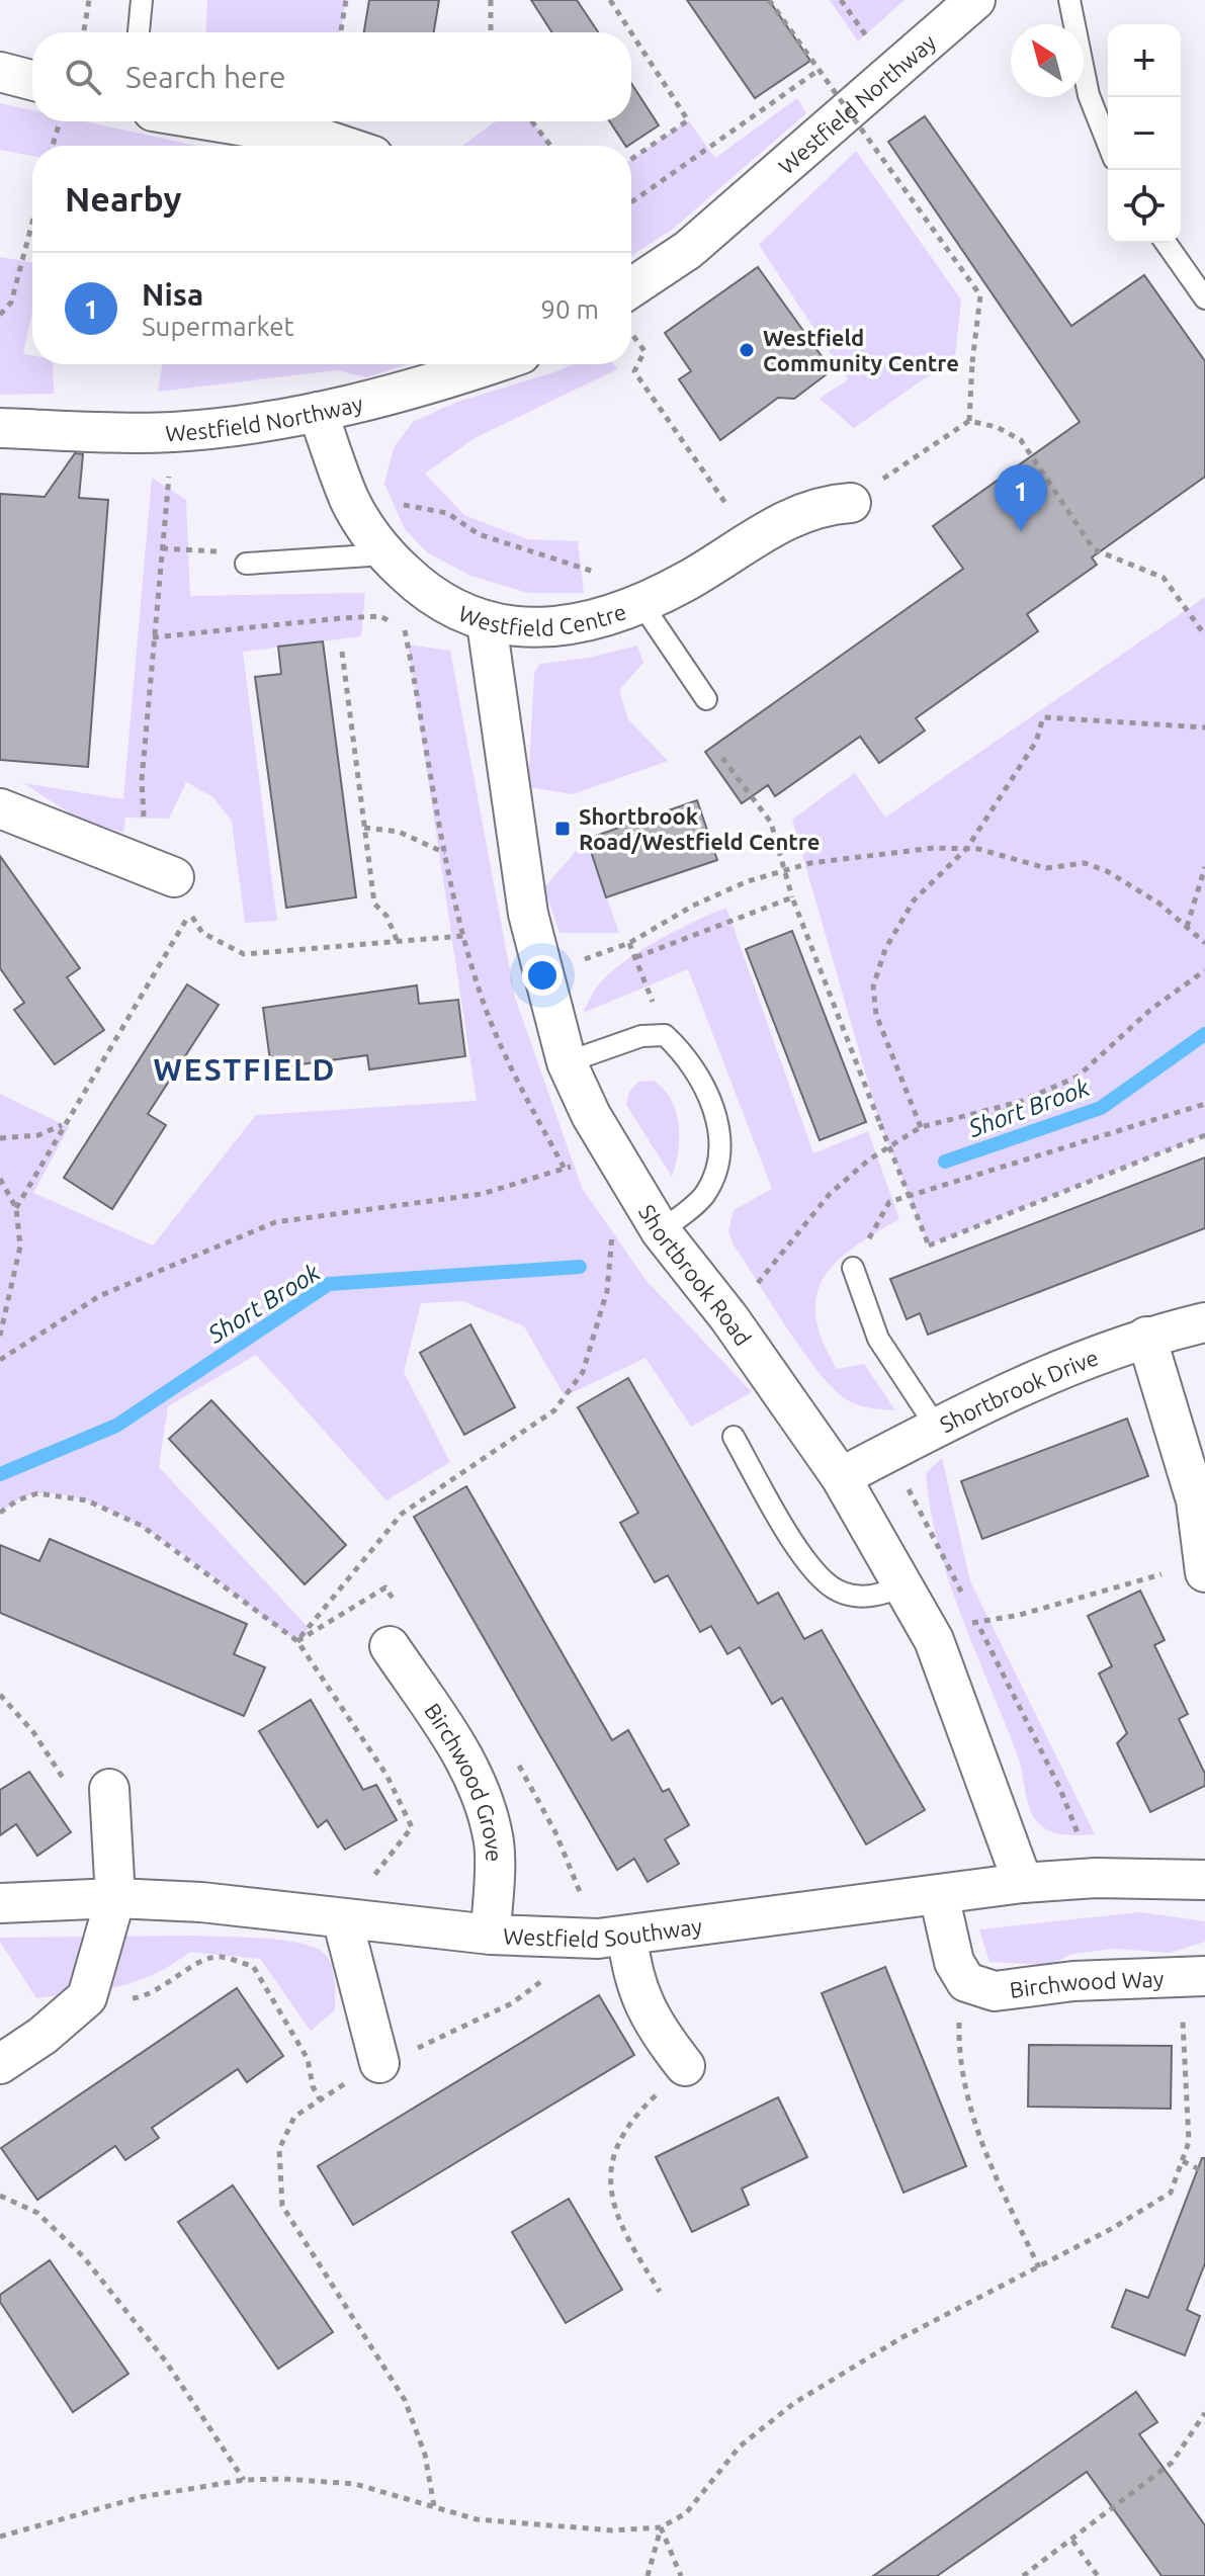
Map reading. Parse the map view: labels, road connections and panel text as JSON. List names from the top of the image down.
{
  "streets": {
    "street": [
      "Westfield Northway",
      "Westfield Centre",
      "Shortbrook Road",
      "Shortbrook Drive",
      "Birchwood Grove",
      "Westfield Southway",
      "Birchwood Way"
    ]
  },
  "crossings": [
    ["Westfield Northway", "Westfield Centre"],
    ["Westfield Centre", "Shortbrook Road"],
    ["Shortbrook Road", "Shortbrook Drive"],
    ["Shortbrook Road", "Westfield Southway"],
    ["Birchwood Grove", "Westfield Southway"]
  ],
  "districts": ["WESTFIELD"],
  "water": ["Short Brook"],
  "places": {
    "other": ["Westfield Community Centre"],
    "transit": ["Shortbrook Road/Westfield Centre"]
  },
  "north": "top left",
  "page": {
    "map_buttons": ["+", "−"],
    "search": "Search here",
    "heading": "Nearby",
    "list": [
      {
        "mark": "1",
        "name": "Nisa",
        "note": "Supermarket",
        "value": "90 m"
      }
    ],
    "pins": "1"
  }
}
